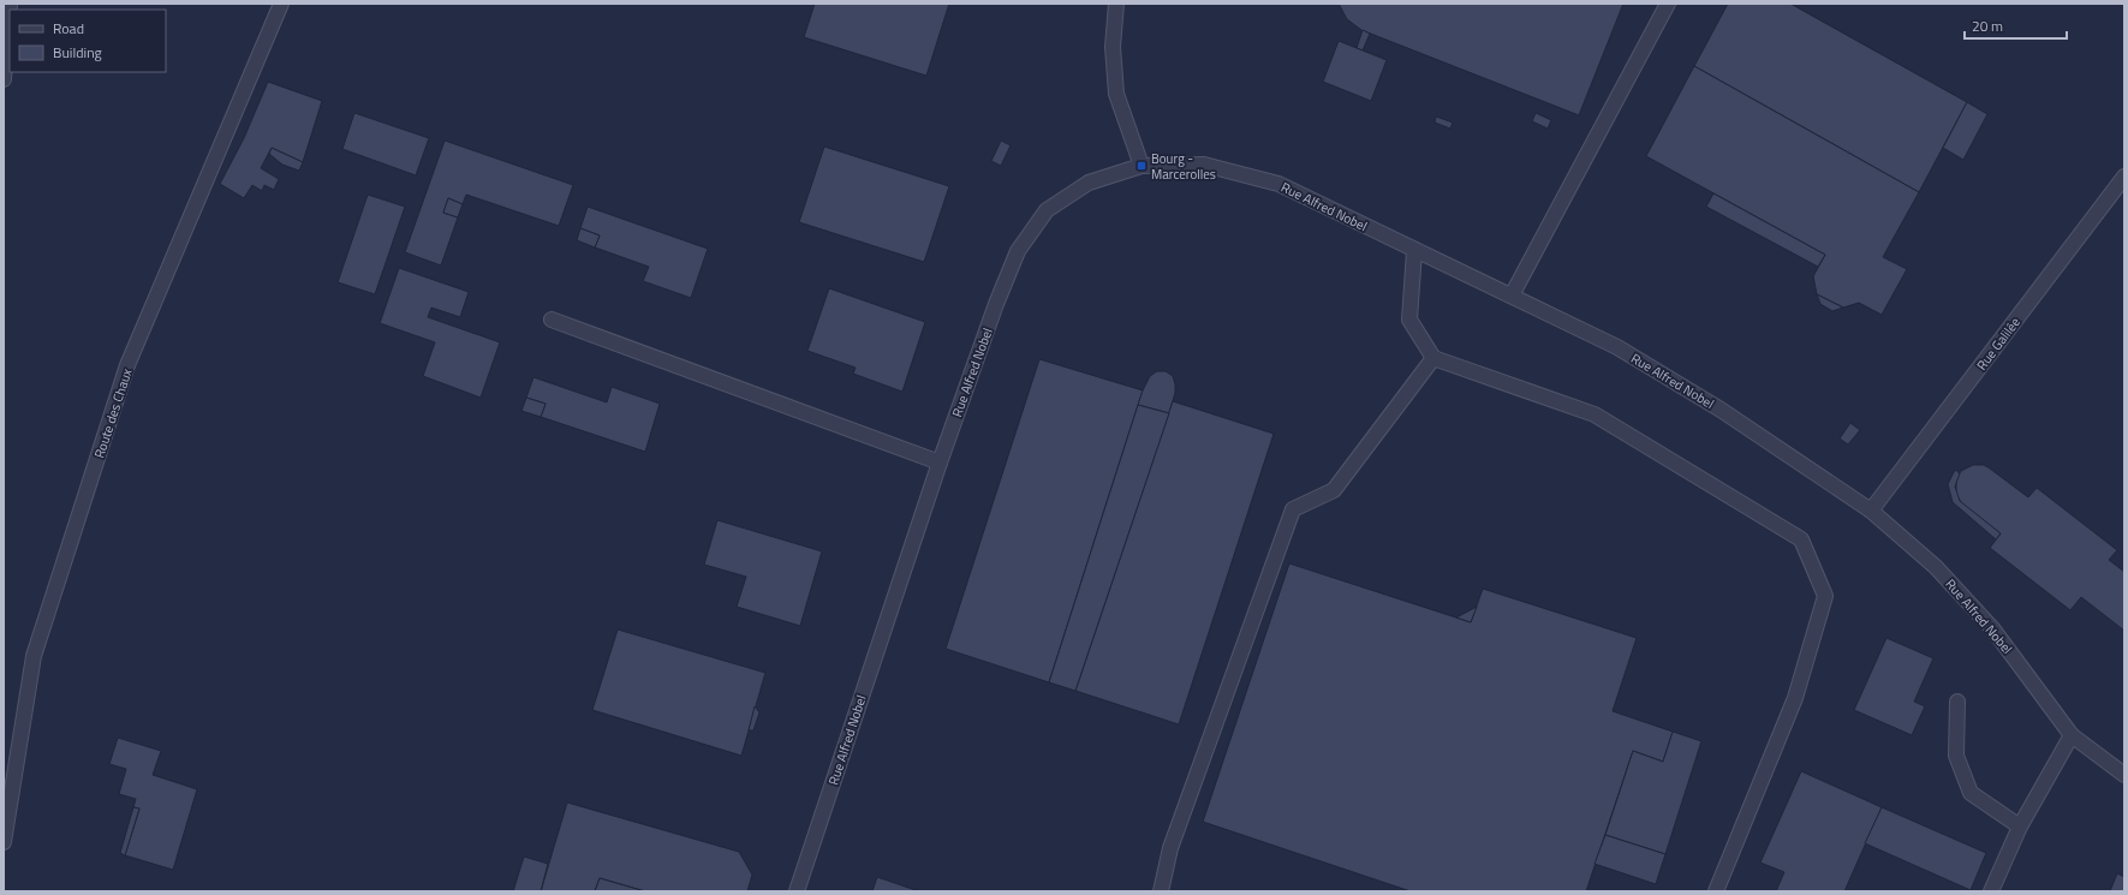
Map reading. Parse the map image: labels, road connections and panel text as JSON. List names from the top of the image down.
{
  "streets": {
    "street": ["Rue Alfred Nobel", "Rue Galilée", "Route des Chaux"]
  },
  "crossings": [
    ["Rue Alfred Nobel", "Rue Galilée"]
  ],
  "places": {
    "transit": ["Bourg - Marcerolles"]
  },
  "legend": ["Road", "Building"],
  "scale_bar": "20 m"
}
